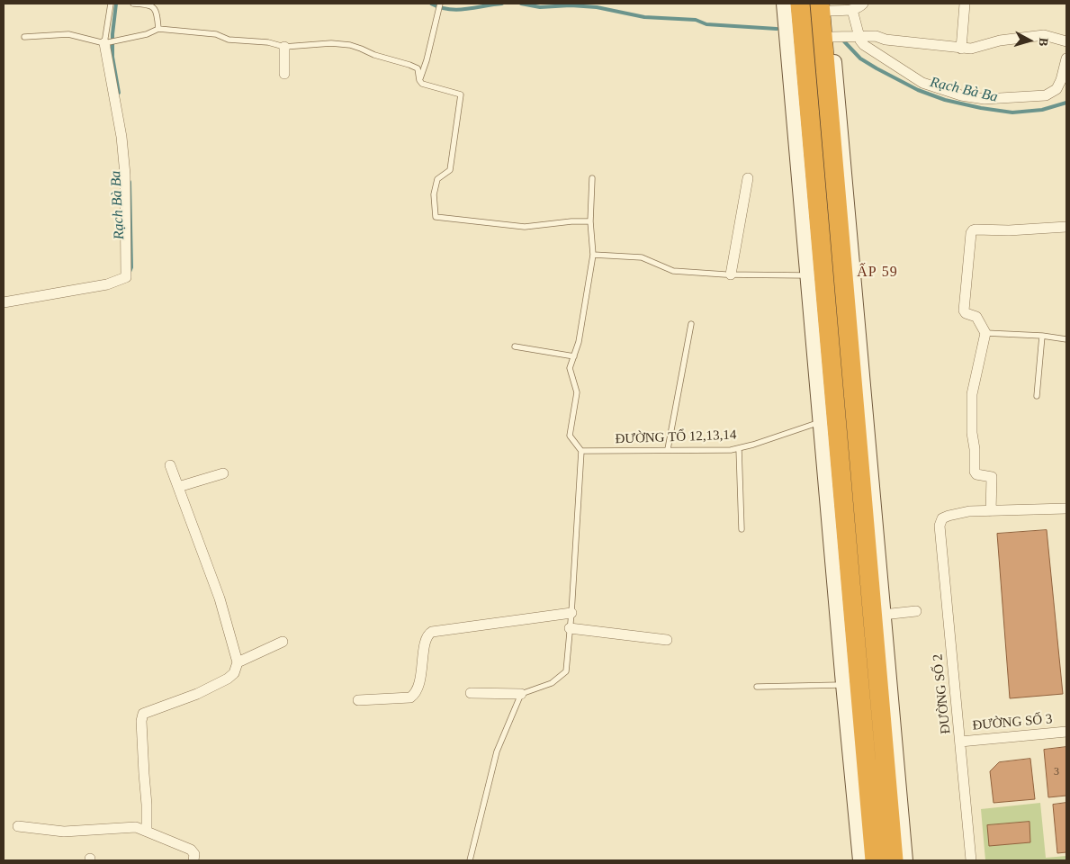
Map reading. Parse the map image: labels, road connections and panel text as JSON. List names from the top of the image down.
{
  "streets": {
    "street": ["ĐƯỜNG SỐ 2", "ĐƯỜNG SỐ 3"],
    "lane": ["ĐƯỜNG TỔ 12,13,14"]
  },
  "crossings": [
    ["ĐƯỜNG SỐ 2", "ĐƯỜNG SỐ 3"]
  ],
  "districts": ["ẤP 59"],
  "water": ["Rạch Bà Ba"],
  "house_numbers": ["3"],
  "north": "right"
}
